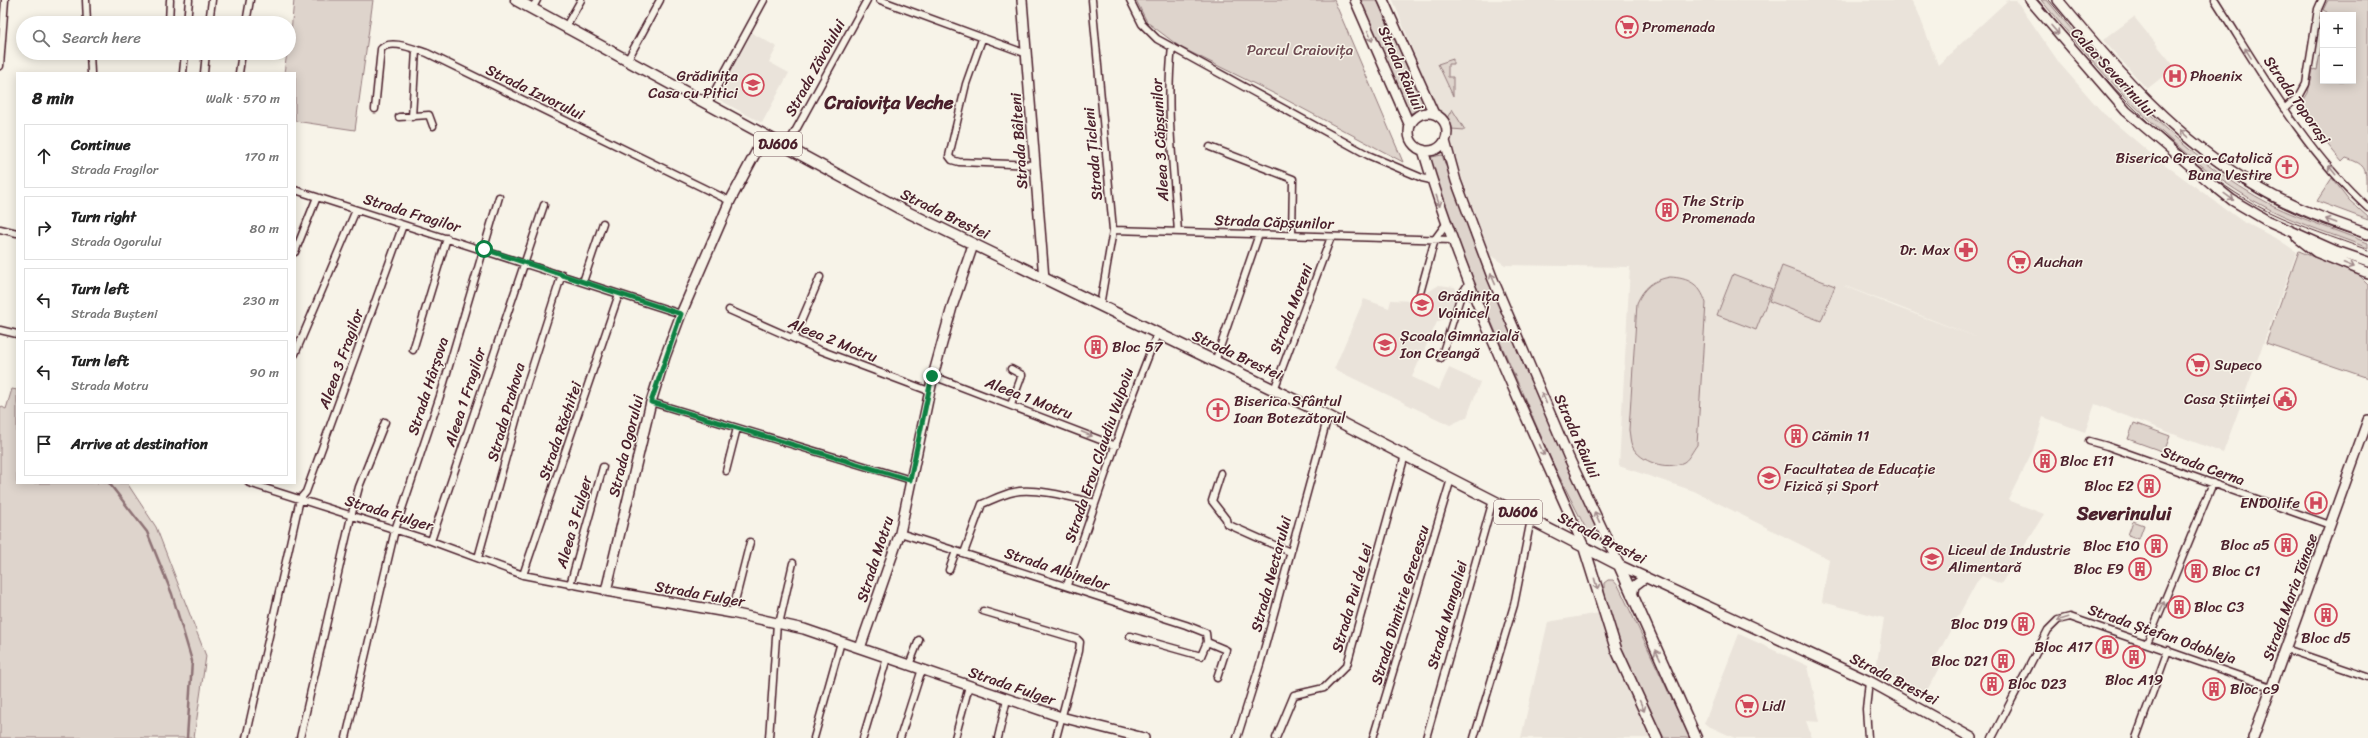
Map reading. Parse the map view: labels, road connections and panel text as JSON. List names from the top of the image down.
{
  "streets": {
    "main road": [
      "Strada Râului",
      "Calea Severinului",
      "Strada Bâlteni",
      "DJ606",
      "Strada Brestei",
      "Strada Ogorului",
      "Strada Fulger",
      "Strada Motru",
      "Strada Maria Tănase"
    ],
    "street": [
      "Strada Zăvoiului",
      "Strada Izvorului",
      "Strada Toporași",
      "Aleea 3 Căpșunilor",
      "Strada Țicleni",
      "Strada Fragilor",
      "Strada Căpșunilor",
      "Strada Moreni",
      "Aleea 2 Motru",
      "Aleea 3 Fragilor",
      "Strada Hârșova",
      "Aleea 1 Fragilor",
      "Aleea 1 Motru",
      "Strada Prahova",
      "Strada Răchitei",
      "Strada Erou Claudiu Vulpoiu",
      "Strada Cerna",
      "Aleea 3 Fulger",
      "Strada Albinelor",
      "Strada Nectarului",
      "Strada Pui de Lei",
      "Strada Dimitrie Grecescu",
      "Strada Mangaliei",
      "Strada Ștefan Odobleja"
    ]
  },
  "crossings": [
    ["Strada Zăvoiului", "Strada Brestei"],
    ["Strada Râului", "Strada Brestei"],
    ["Strada Râului", "Strada Căpșunilor"],
    ["Strada Izvorului", "Strada Ogorului"],
    ["Aleea 3 Căpșunilor", "Strada Căpșunilor"],
    ["Strada Bâlteni", "Strada Brestei"],
    ["Strada Țicleni", "Strada Brestei"],
    ["Strada Țicleni", "Strada Căpșunilor"],
    ["Strada Fragilor", "Aleea 3 Fragilor"],
    ["Strada Fragilor", "Strada Hârșova"],
    ["Strada Fragilor", "Aleea 1 Fragilor"],
    ["Strada Fragilor", "Strada Prahova"],
    ["Strada Fragilor", "Strada Răchitei"],
    ["Strada Fragilor", "Strada Ogorului"],
    ["Strada Brestei", "Strada Moreni"],
    ["Strada Brestei", "Strada Ogorului"],
    ["Strada Brestei", "Strada Erou Claudiu Vulpoiu"],
    ["Strada Brestei", "Strada Motru"],
    ["Strada Brestei", "Strada Nectarului"],
    ["Strada Brestei", "Strada Pui de Lei"],
    ["Strada Brestei", "Strada Dimitrie Grecescu"],
    ["Strada Brestei", "Strada Mangaliei"],
    ["Strada Căpșunilor", "Strada Moreni"],
    ["Aleea 2 Motru", "Strada Motru"],
    ["Aleea 3 Fragilor", "Strada Fulger"],
    ["Strada Hârșova", "Strada Fulger"],
    ["Aleea 1 Fragilor", "Strada Fulger"],
    ["Aleea 1 Motru", "Strada Erou Claudiu Vulpoiu"],
    ["Aleea 1 Motru", "Strada Motru"],
    ["Strada Prahova", "Strada Fulger"],
    ["Strada Răchitei", "Strada Fulger"],
    ["Strada Ogorului", "Strada Fulger"],
    ["Strada Erou Claudiu Vulpoiu", "Strada Albinelor"],
    ["Strada Cerna", "Strada Maria Tănase"],
    ["Strada Fulger", "Aleea 3 Fulger"],
    ["Strada Fulger", "Strada Motru"],
    ["Strada Motru", "Strada Albinelor"],
    ["Strada Maria Tănase", "Strada Ștefan Odobleja"]
  ],
  "one_way": ["Strada Toporași", "Aleea 1 Motru"],
  "districts": ["Craiovița Veche", "Severinului"],
  "parks": ["Parcul Craiovița"],
  "places": {
    "supermarket": [
      "Promenada",
      "Auchan",
      "Supeco",
      "Lidl"
    ],
    "hospital": ["Phoenix", "ENDOlife"],
    "school or university": [
      "Grădinița Casa cu Pitici",
      "Grădinița Voinicel",
      "Școala Gimnazială Ion Creangă",
      "Facultatea de Educație Fizică și Sport",
      "Liceul de Industrie Alimentară"
    ],
    "church": ["Biserica Greco-Catolică Buna Vestire", "Biserica Sfântul Ioan Botezătorul"],
    "building": [
      "The Strip Promenada",
      "Bloc 57",
      "Cămin 11",
      "Bloc E11",
      "Bloc E2",
      "Bloc a5",
      "Bloc E10",
      "Bloc E9",
      "Bloc C1",
      "Bloc C3",
      "Bloc d5",
      "Bloc D19",
      "Bloc A17",
      "Bloc A19",
      "Bloc D21",
      "Bloc D23",
      "Bloc c9"
    ],
    "pharmacy": ["Dr. Max"],
    "public building": ["Casa Științei"]
  },
  "page": {
    "map_buttons": ["+", "−"],
    "search": "Search here",
    "heading": ["8 min", "Walk · 570 m"],
    "list": [
      ["Continue", "Strada Fragilor", "170 m"],
      ["Turn right", "Strada Ogorului", "80 m"],
      ["Turn left", "Strada Bușteni", "230 m"],
      ["Turn left", "Strada Motru", "90 m"],
      "Arrive at destination"
    ]
  }
}
